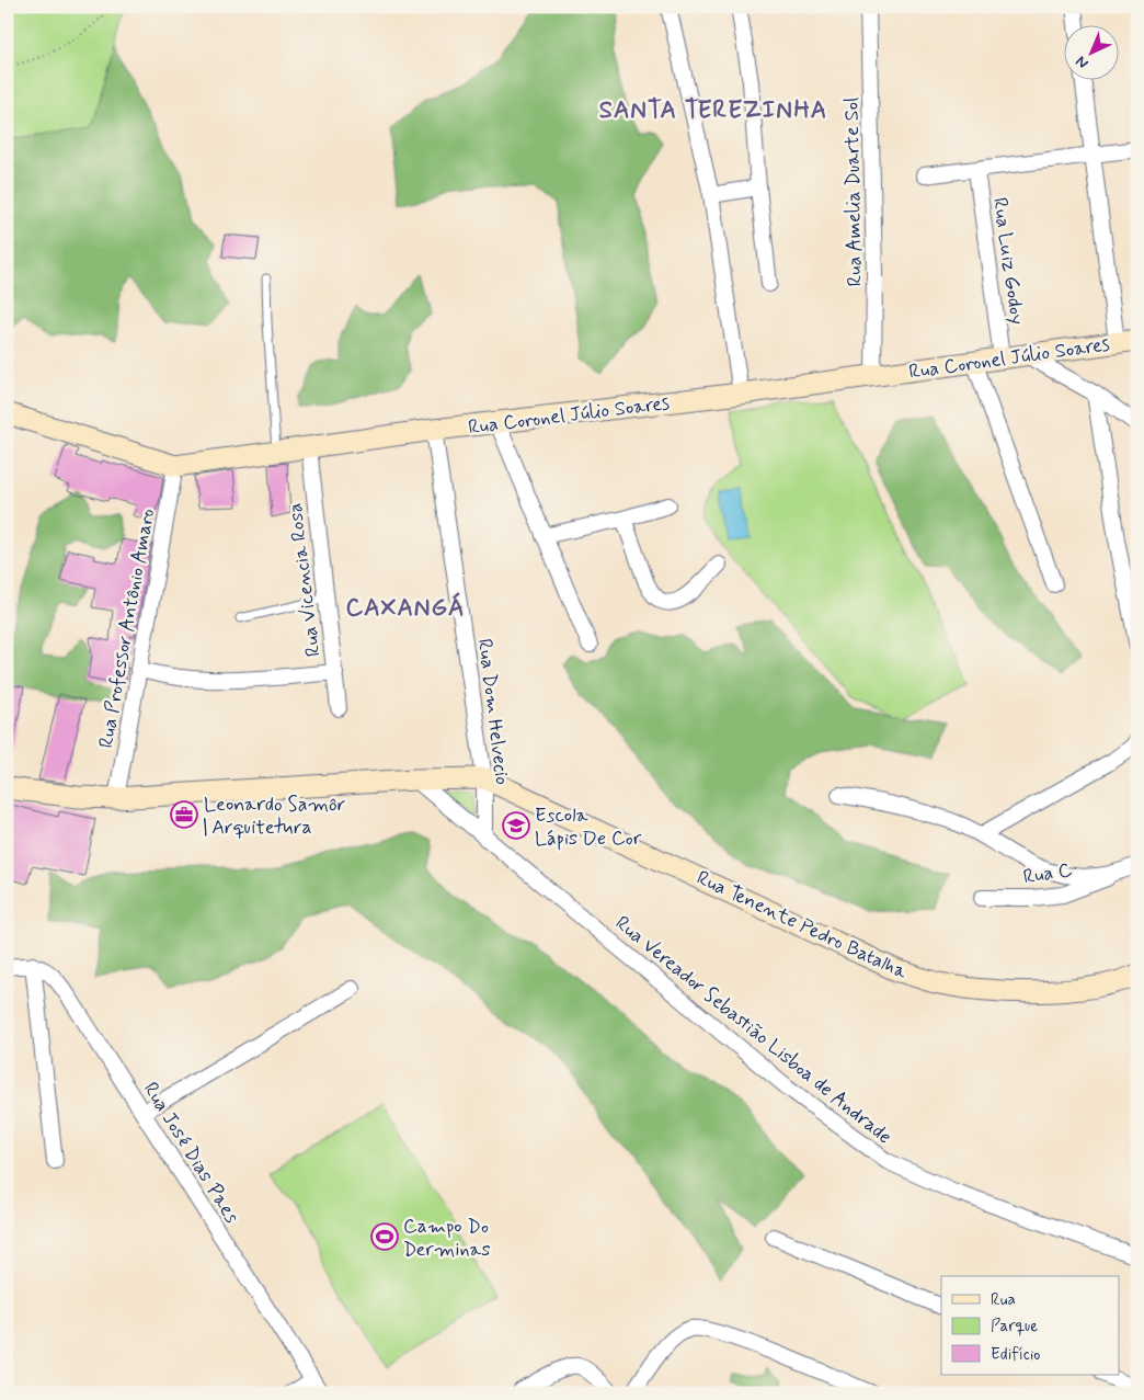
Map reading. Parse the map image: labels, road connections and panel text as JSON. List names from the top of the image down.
{
  "streets": {
    "street": [
      "Rua Amelia Duarte Sol",
      "Rua Luiz Godoy",
      "Rua Coronel Júlio Soares",
      "Rua Vicencia Rosa",
      "Rua Professor Antônio Amaro",
      "Rua Dom Helvecio",
      "Rua C",
      "Rua Tenente Pedro Batalha",
      "Rua Vereador Sebastião Lisboa de Andrade",
      "Rua José Dias Paes"
    ]
  },
  "crossings": [
    ["Rua Amelia Duarte Sol", "Rua Coronel Júlio Soares"],
    ["Rua Luiz Godoy", "Rua Coronel Júlio Soares"],
    ["Rua Coronel Júlio Soares", "Rua Vicencia Rosa"],
    ["Rua Coronel Júlio Soares", "Rua Professor Antônio Amaro"],
    ["Rua Coronel Júlio Soares", "Rua Dom Helvecio"],
    ["Rua Dom Helvecio", "Rua Tenente Pedro Batalha"],
    ["Rua Dom Helvecio", "Rua Vereador Sebastião Lisboa de Andrade"]
  ],
  "districts": ["SANTA TEREZINHA", "CAXANGÁ"],
  "places": {
    "office": ["Leonardo Samôr | Arquitetura"],
    "school or university": ["Escola Lápis De Cor"],
    "sports": ["Campo Do Derminas"]
  },
  "legend": ["Rua", "Parque", "Edifício"],
  "north": "bottom left"
}
